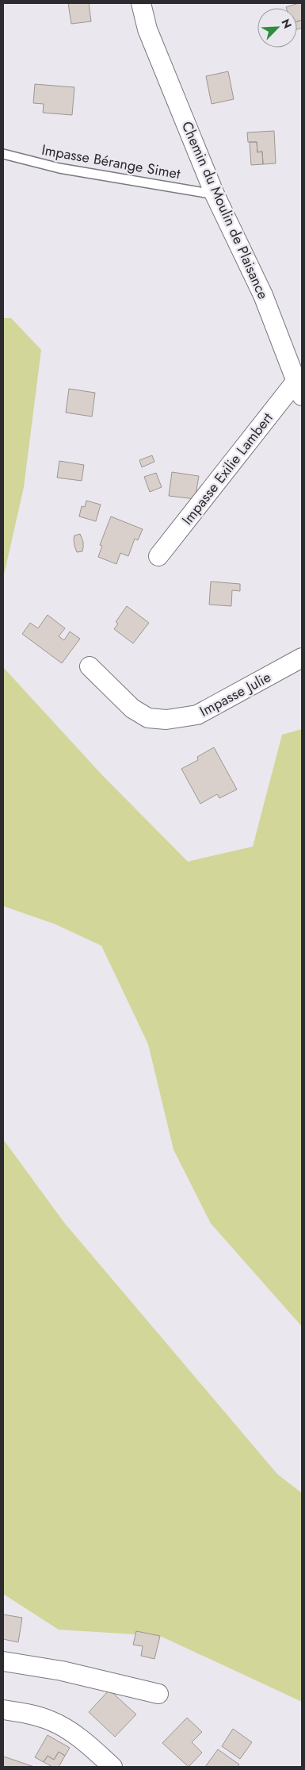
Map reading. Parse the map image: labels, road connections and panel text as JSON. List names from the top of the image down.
{
  "streets": {
    "street": ["Chemin du Moulin de Plaisance", "Impasse Exilie Lambert", "Impasse Julie"],
    "lane": ["Impasse Bérange Simet"]
  },
  "crossings": [
    ["Impasse Bérange Simet", "Chemin du Moulin de Plaisance"],
    ["Chemin du Moulin de Plaisance", "Impasse Exilie Lambert"]
  ],
  "north": "top right"
}
